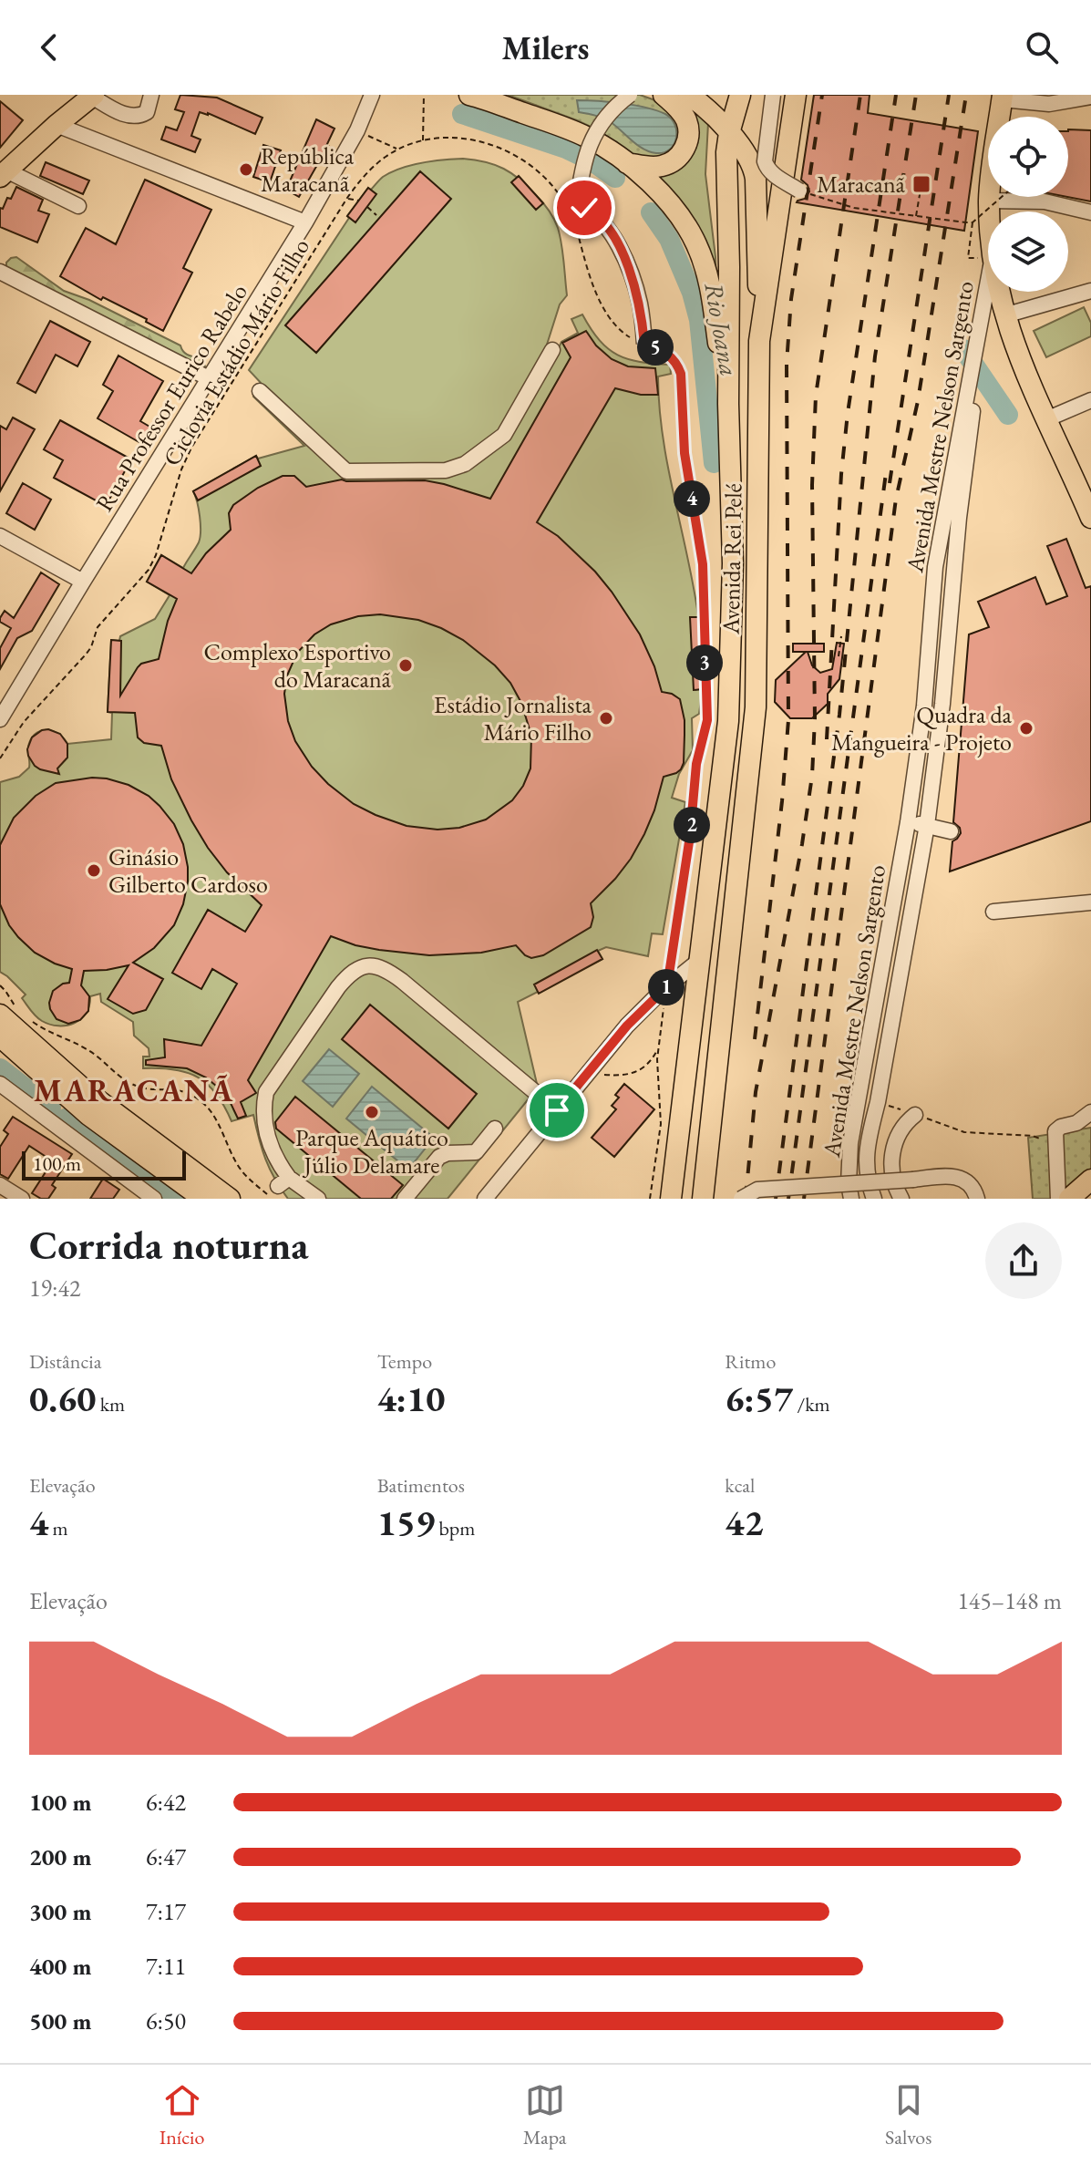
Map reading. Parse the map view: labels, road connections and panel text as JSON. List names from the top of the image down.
{
  "streets": {
    "main road": ["Avenida Rei Pelé"],
    "street": ["Rua Professor Eurico Rabelo", "Avenida Mestre Nelson Sargento"],
    "path": ["Ciclovia Estádio Mário Filho"]
  },
  "districts": ["MARACANÃ"],
  "water": ["Rio Joana"],
  "places": {
    "other": [
      "República Maracanã",
      "Complexo Esportivo do Maracanã",
      "Estádio Jornalista Mário Filho",
      "Quadra da Mangueira - Projeto",
      "Ginásio Gilberto Cardoso",
      "Parque Aquático Júlio Delamare"
    ],
    "transit": ["Maracanã"]
  },
  "scale_bar": "100 m",
  "page": {
    "header": "Milers",
    "pins": [
      "5",
      "4",
      "3",
      "2",
      "1"
    ],
    "scale": "100 m",
    "heading": ["Corrida noturna", "19:42"],
    "stats": [
      ["Distância", "0.60 km"],
      ["Tempo", "4:10"],
      ["Ritmo", "6:57 /km"],
      ["Elevação", "4 m"],
      ["Batimentos", "159 bpm"],
      ["kcal", "42"]
    ],
    "chart": ["Elevação", "145–148 m"],
    "list": [
      {
        "name": "100 m",
        "note": "6:42"
      },
      {
        "name": "200 m",
        "note": "6:47"
      },
      {
        "name": "300 m",
        "note": "7:17"
      },
      {
        "name": "400 m",
        "note": "7:11"
      },
      {
        "name": "500 m",
        "note": "6:50"
      }
    ],
    "tabs": ["Início", "Mapa", "Salvos"]
  }
}
